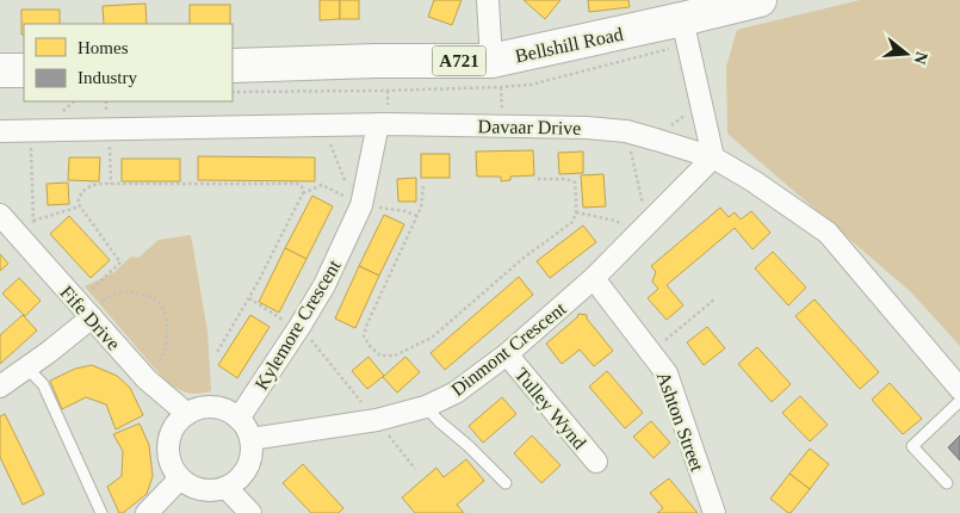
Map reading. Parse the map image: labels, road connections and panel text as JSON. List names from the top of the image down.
{
  "streets": {
    "main road": ["Bellshill Road", "A721"],
    "street": [
      "Davaar Drive",
      "Fife Drive",
      "Kylemore Crescent",
      "Dinmont Crescent",
      "Tulley Wynd",
      "Ashton Street"
    ]
  },
  "crossings": [
    ["Davaar Drive", "Kylemore Crescent"],
    ["Davaar Drive", "Dinmont Crescent"],
    ["Fife Drive", "Kylemore Crescent"],
    ["Fife Drive", "Dinmont Crescent"],
    ["Kylemore Crescent", "Dinmont Crescent"],
    ["Dinmont Crescent", "Tulley Wynd"],
    ["Dinmont Crescent", "Ashton Street"]
  ],
  "legend": ["Homes", "Industry"],
  "north": "right"
}
